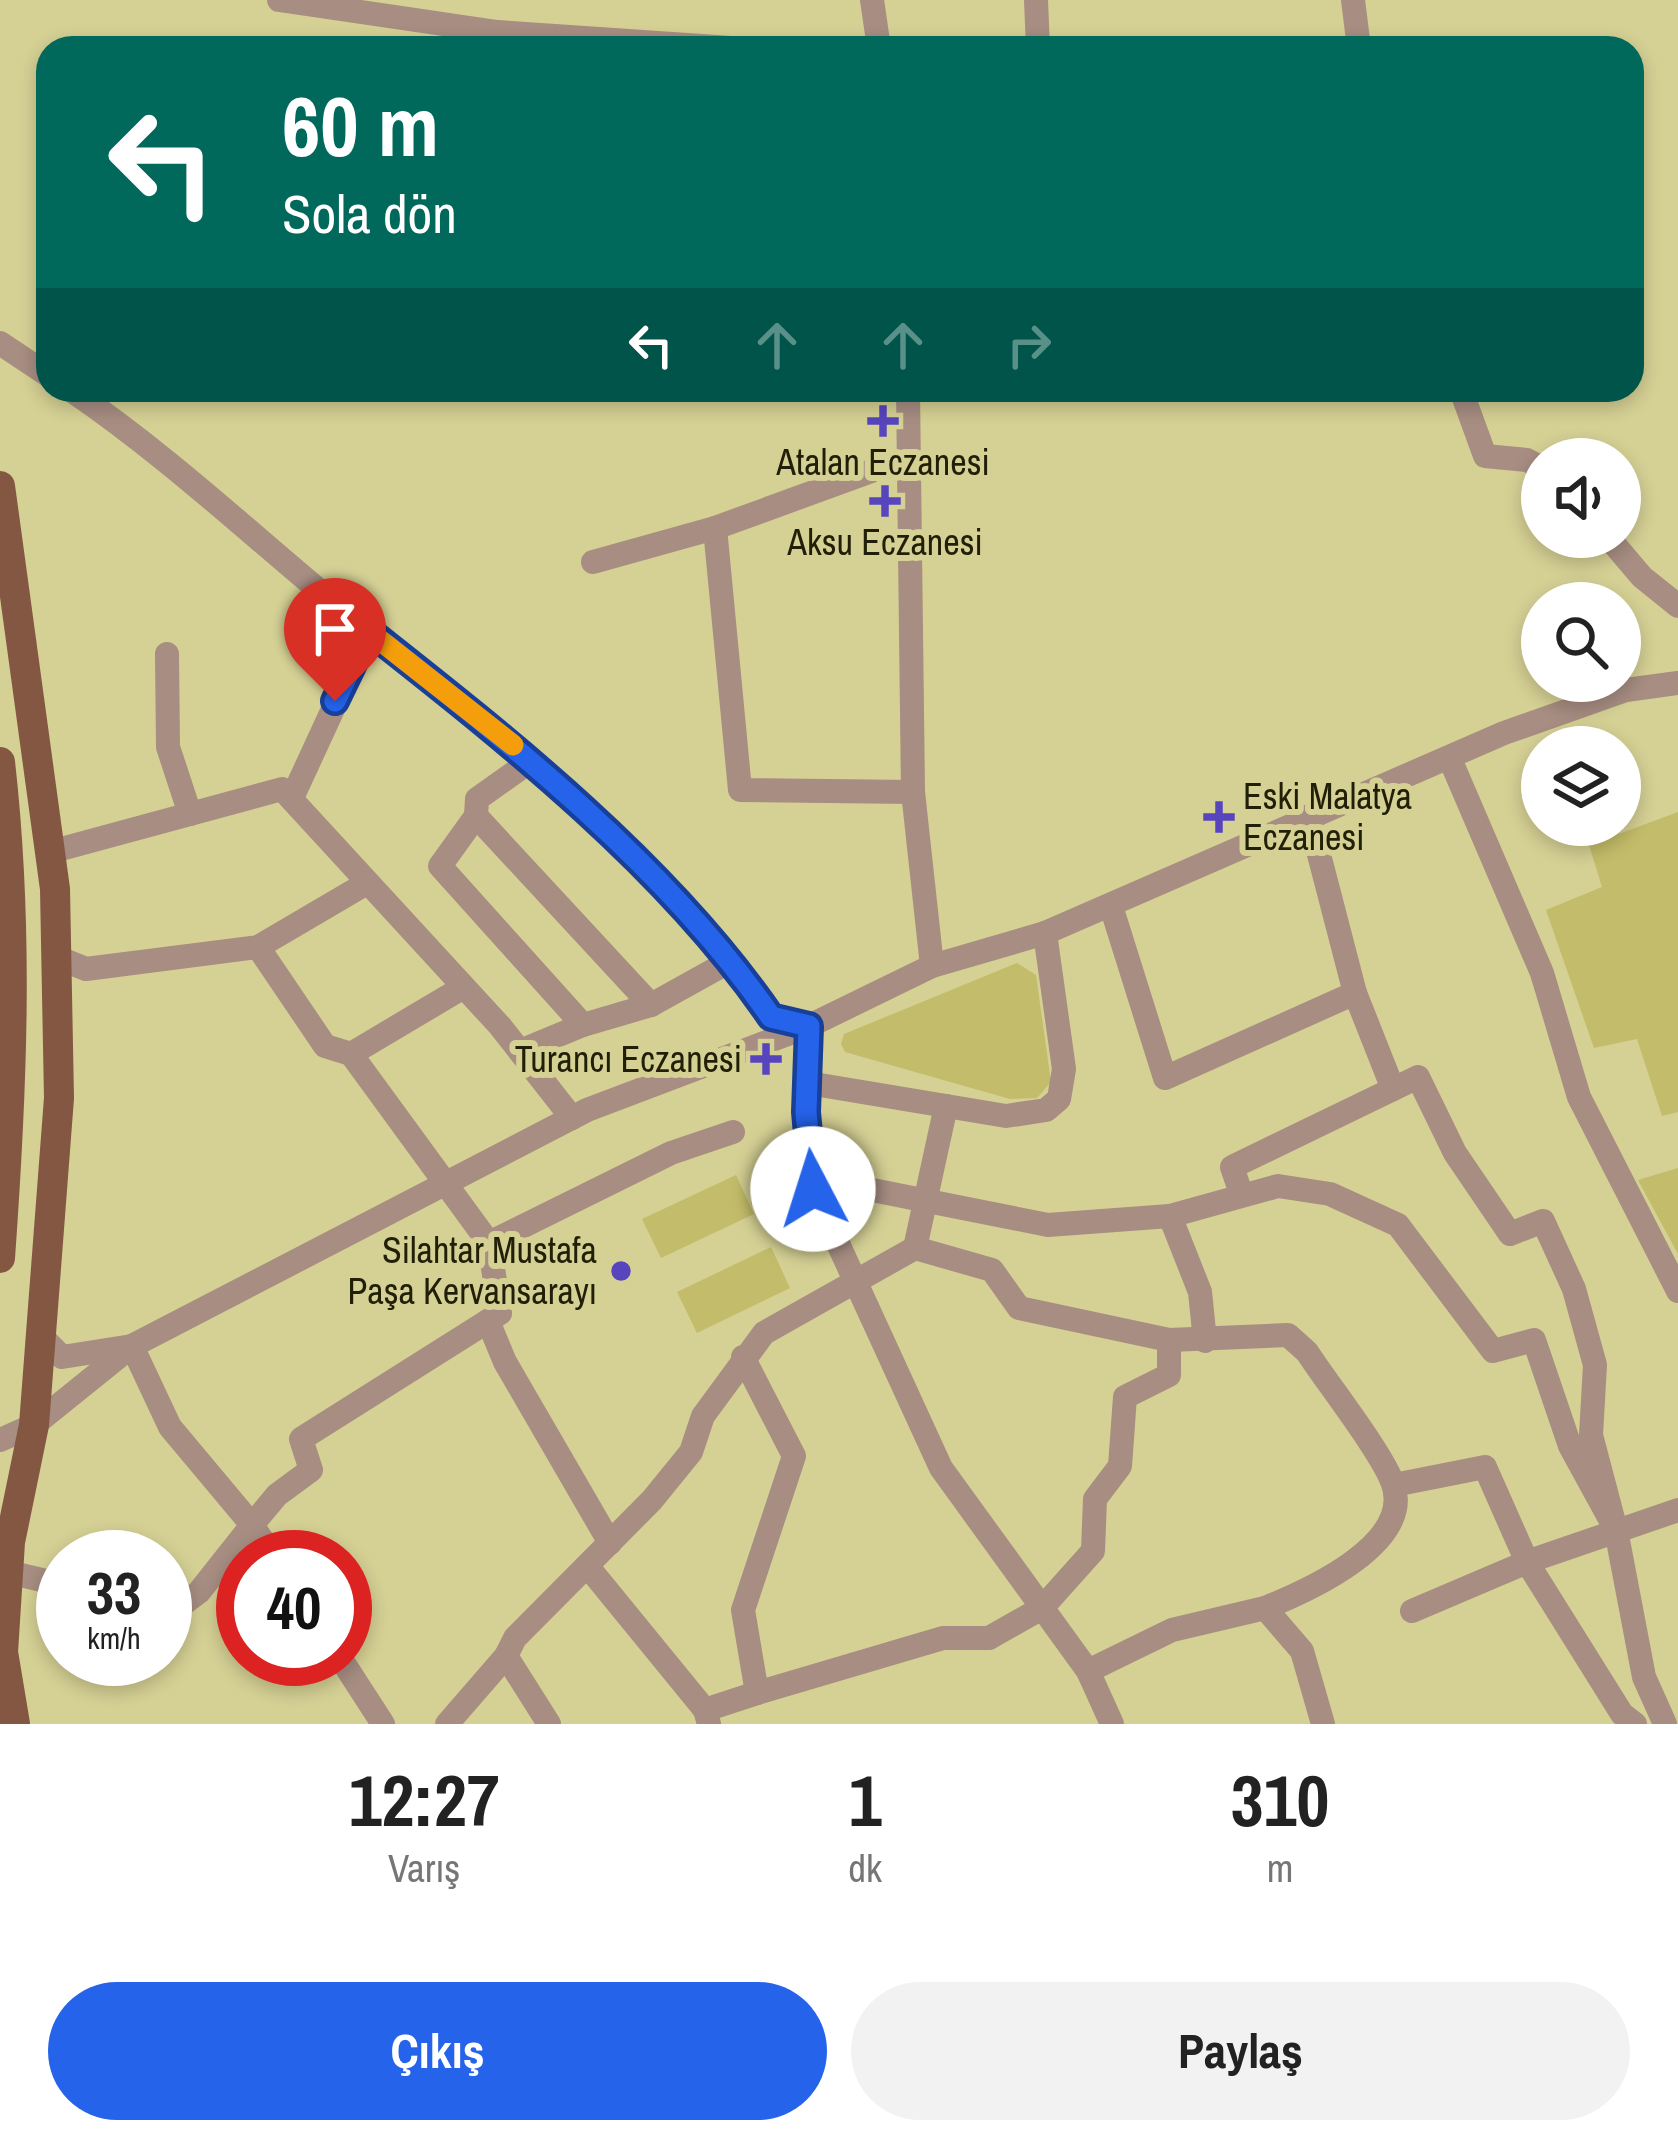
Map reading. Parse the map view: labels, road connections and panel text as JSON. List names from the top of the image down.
{
  "places": {
    "health": [
      "Atalan Eczanesi",
      "Aksu Eczanesi",
      "Eski Malatya Eczanesi",
      "Turancı Eczanesi"
    ],
    "other": ["Silahtar Mustafa Paşa Kervansarayı"]
  },
  "page": {
    "turn": ["60 m", "Sola dön"],
    "speed": "33 km/h",
    "limit": "40",
    "eta": [
      "12:27",
      "Varış",
      "1",
      "dk",
      "310",
      "m"
    ],
    "buttons": ["Çıkış", "Paylaş"]
  }
}
